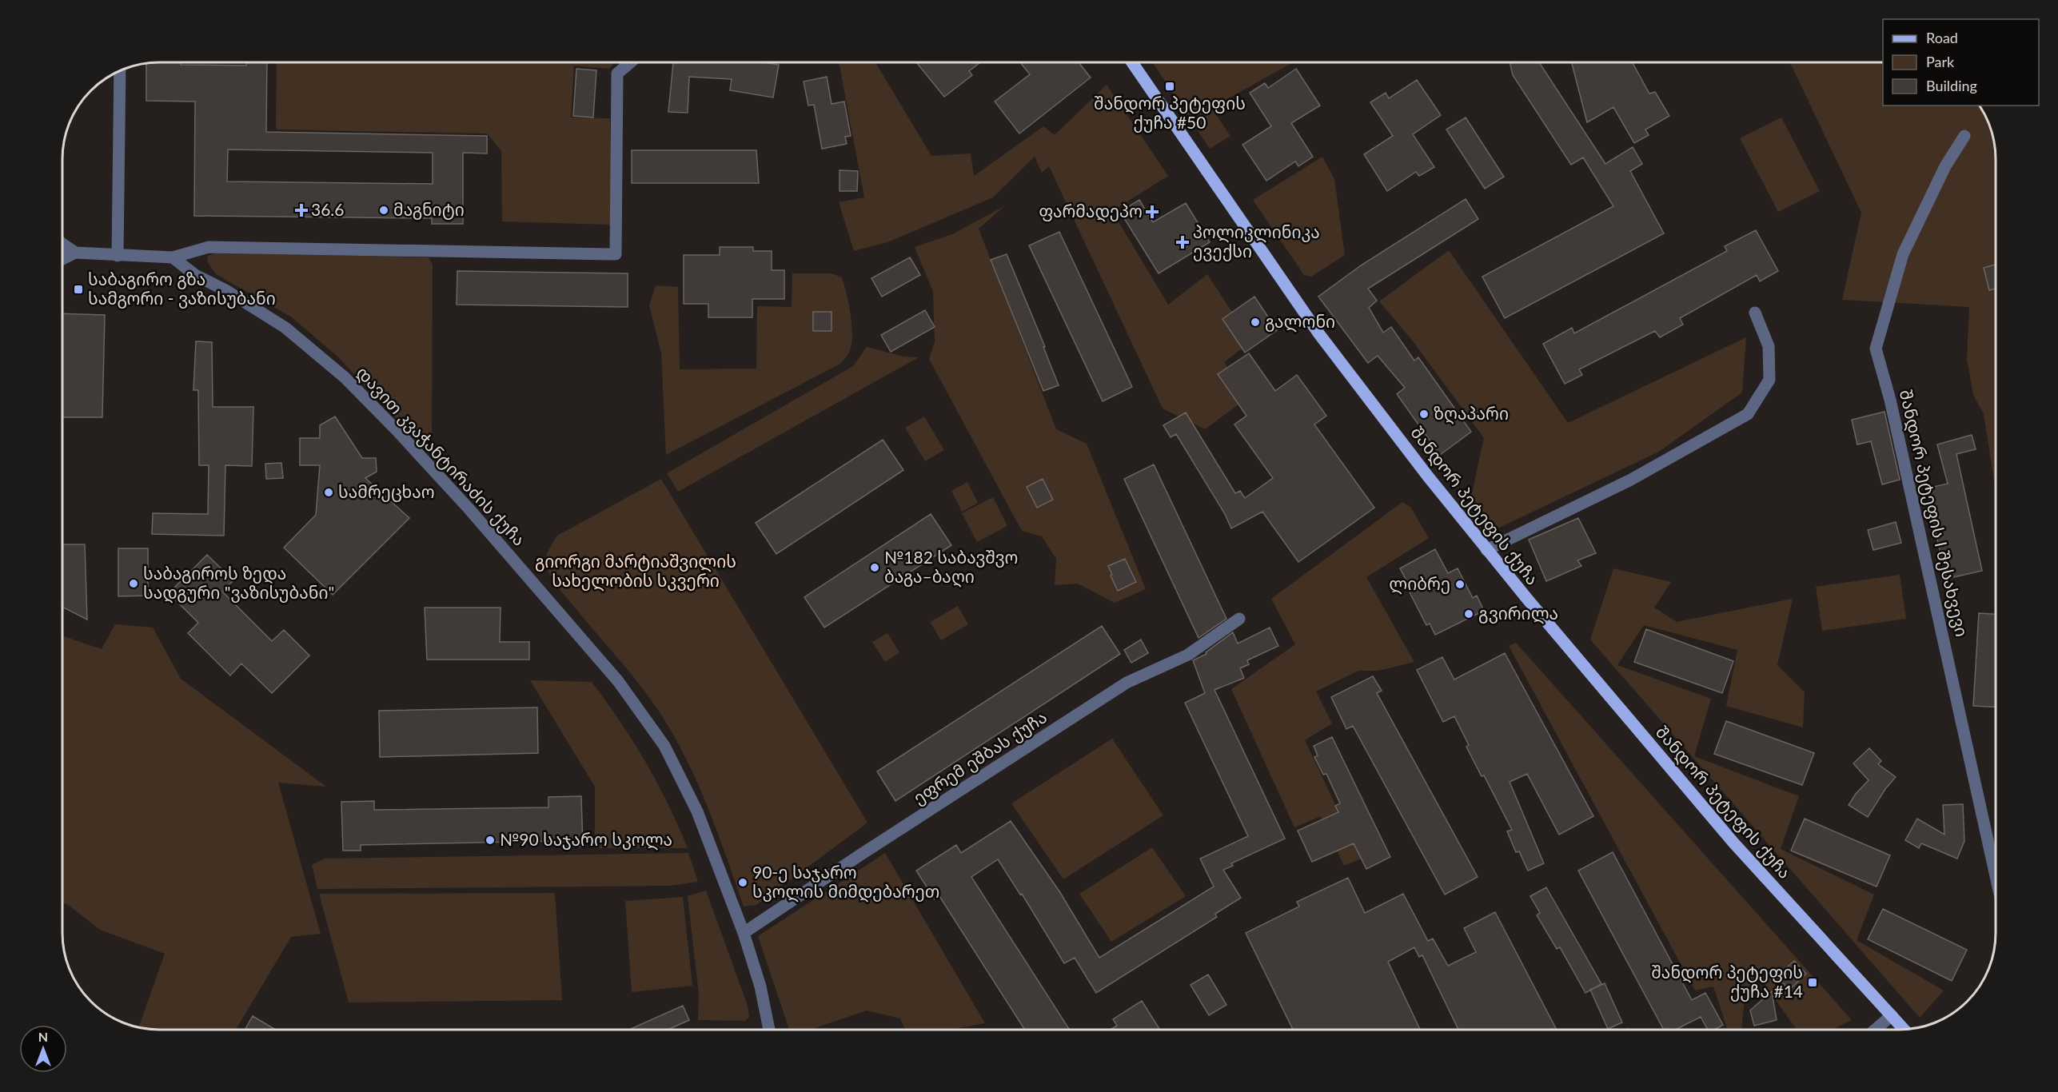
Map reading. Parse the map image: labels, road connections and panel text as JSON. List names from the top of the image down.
{
  "streets": {
    "main road": ["შანდორ პეტეფის ქუჩა"],
    "street": ["დავით კვაჭანტირაძის ქუჩა", "შანდორ პეტეფის I შესახვევი", "ეფრემ ეშბას ქუჩა"]
  },
  "crossings": [
    ["დავით კვაჭანტირაძის ქუჩა", "ეფრემ ეშბას ქუჩა"]
  ],
  "parks": ["გიორგი მარტიაშვილის სახელობის სკვერი"],
  "places": {
    "transit": ["შანდორ პეტეფის ქუჩა #50", "საბაგირო გზა სამგორი - ვაზისუბანი", "შანდორ პეტეფის ქუჩა #14"],
    "health": ["36.6", "ფარმადეპო", "პოლიკლინიკა ევექსი"],
    "other": [
      "მაგნიტი",
      "გალონი",
      "ზღაპარი",
      "სამრეცხაო",
      "№182 საბავშვო ბაგა–ბაღი",
      "საბაგიროს ზედა სადგური \"ვაზისუბანი\"",
      "ლიბრე",
      "გვირილა",
      "№90 საჯარო სკოლა",
      "90-ე საჯარო სკოლის მიმდებარეთ"
    ]
  },
  "legend": ["Road", "Park", "Building"],
  "north": "top"
}
